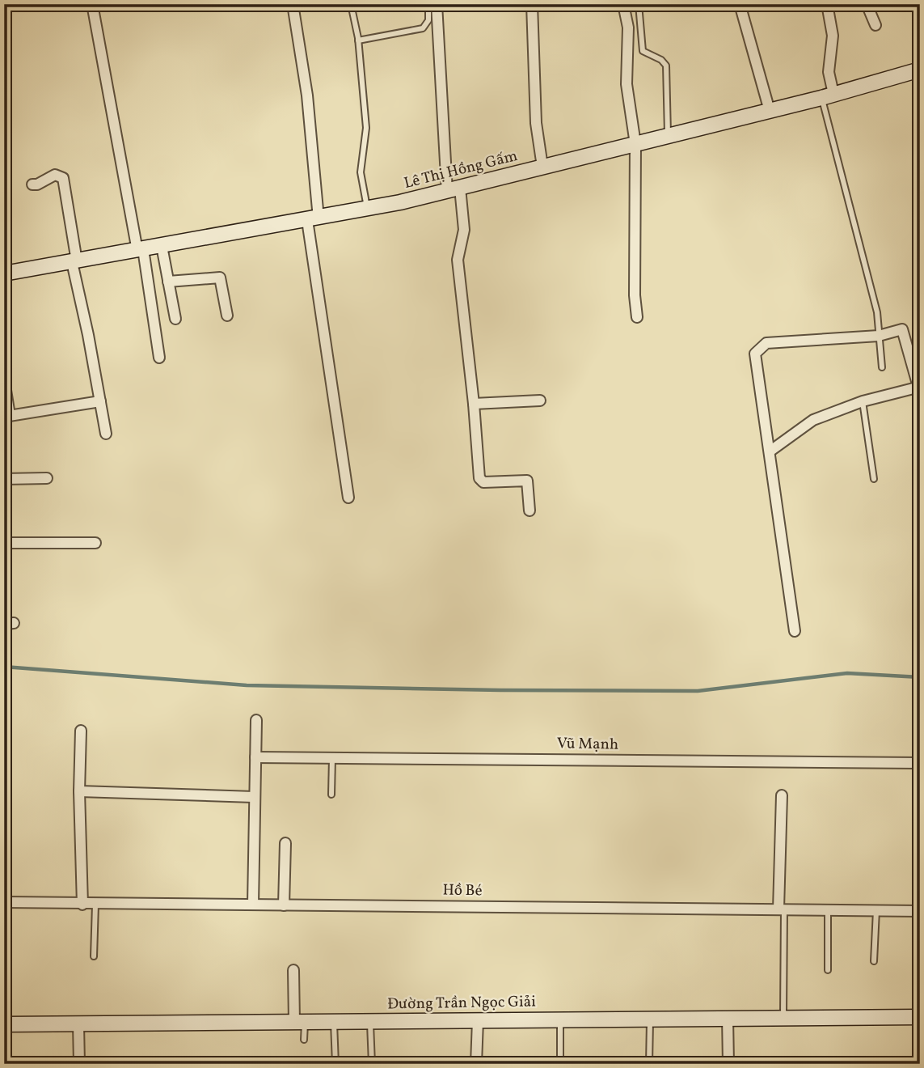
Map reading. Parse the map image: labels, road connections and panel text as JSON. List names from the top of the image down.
{
  "streets": {
    "street": [
      "Lê Thị Hồng Gấm",
      "Vũ Mạnh",
      "Hồ Bé",
      "Đường Trần Ngọc Giải"
    ]
  }
}
